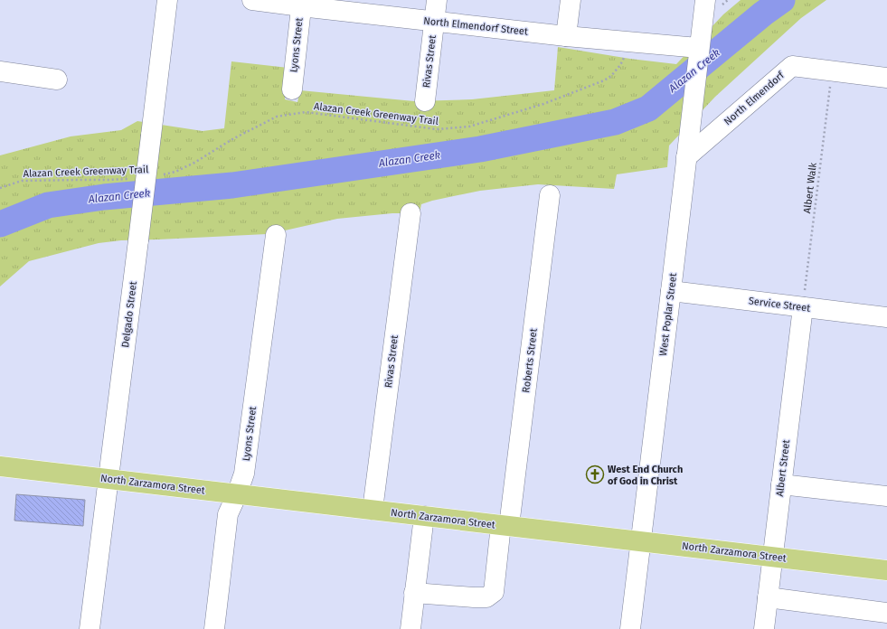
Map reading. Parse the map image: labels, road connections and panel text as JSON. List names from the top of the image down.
{
  "streets": {
    "main road": ["North Zarzamora Street"],
    "street": [
      "North Elmendorf Street",
      "Lyons Street",
      "Rivas Street",
      "North Elmendorf",
      "Service Street",
      "Delgado Street",
      "West Poplar Street",
      "Roberts Street",
      "Albert Street"
    ],
    "path": ["Alazan Creek Greenway Trail", "Albert Walk"]
  },
  "crossings": [
    ["North Elmendorf Street", "Lyons Street"],
    ["North Elmendorf Street", "Rivas Street"],
    ["North Elmendorf Street", "West Poplar Street"],
    ["Lyons Street", "North Zarzamora Street"],
    ["Rivas Street", "North Zarzamora Street"],
    ["North Elmendorf", "Albert Walk"],
    ["North Elmendorf", "West Poplar Street"],
    ["Albert Walk", "Service Street"],
    ["Albert Walk", "Albert Street"],
    ["Service Street", "West Poplar Street"],
    ["Service Street", "Albert Street"],
    ["Delgado Street", "North Zarzamora Street"],
    ["West Poplar Street", "North Zarzamora Street"],
    ["Roberts Street", "North Zarzamora Street"],
    ["Albert Street", "North Zarzamora Street"]
  ],
  "water": ["Alazan Creek"],
  "places": {
    "church": ["West End Church of God in Christ"]
  }
}
